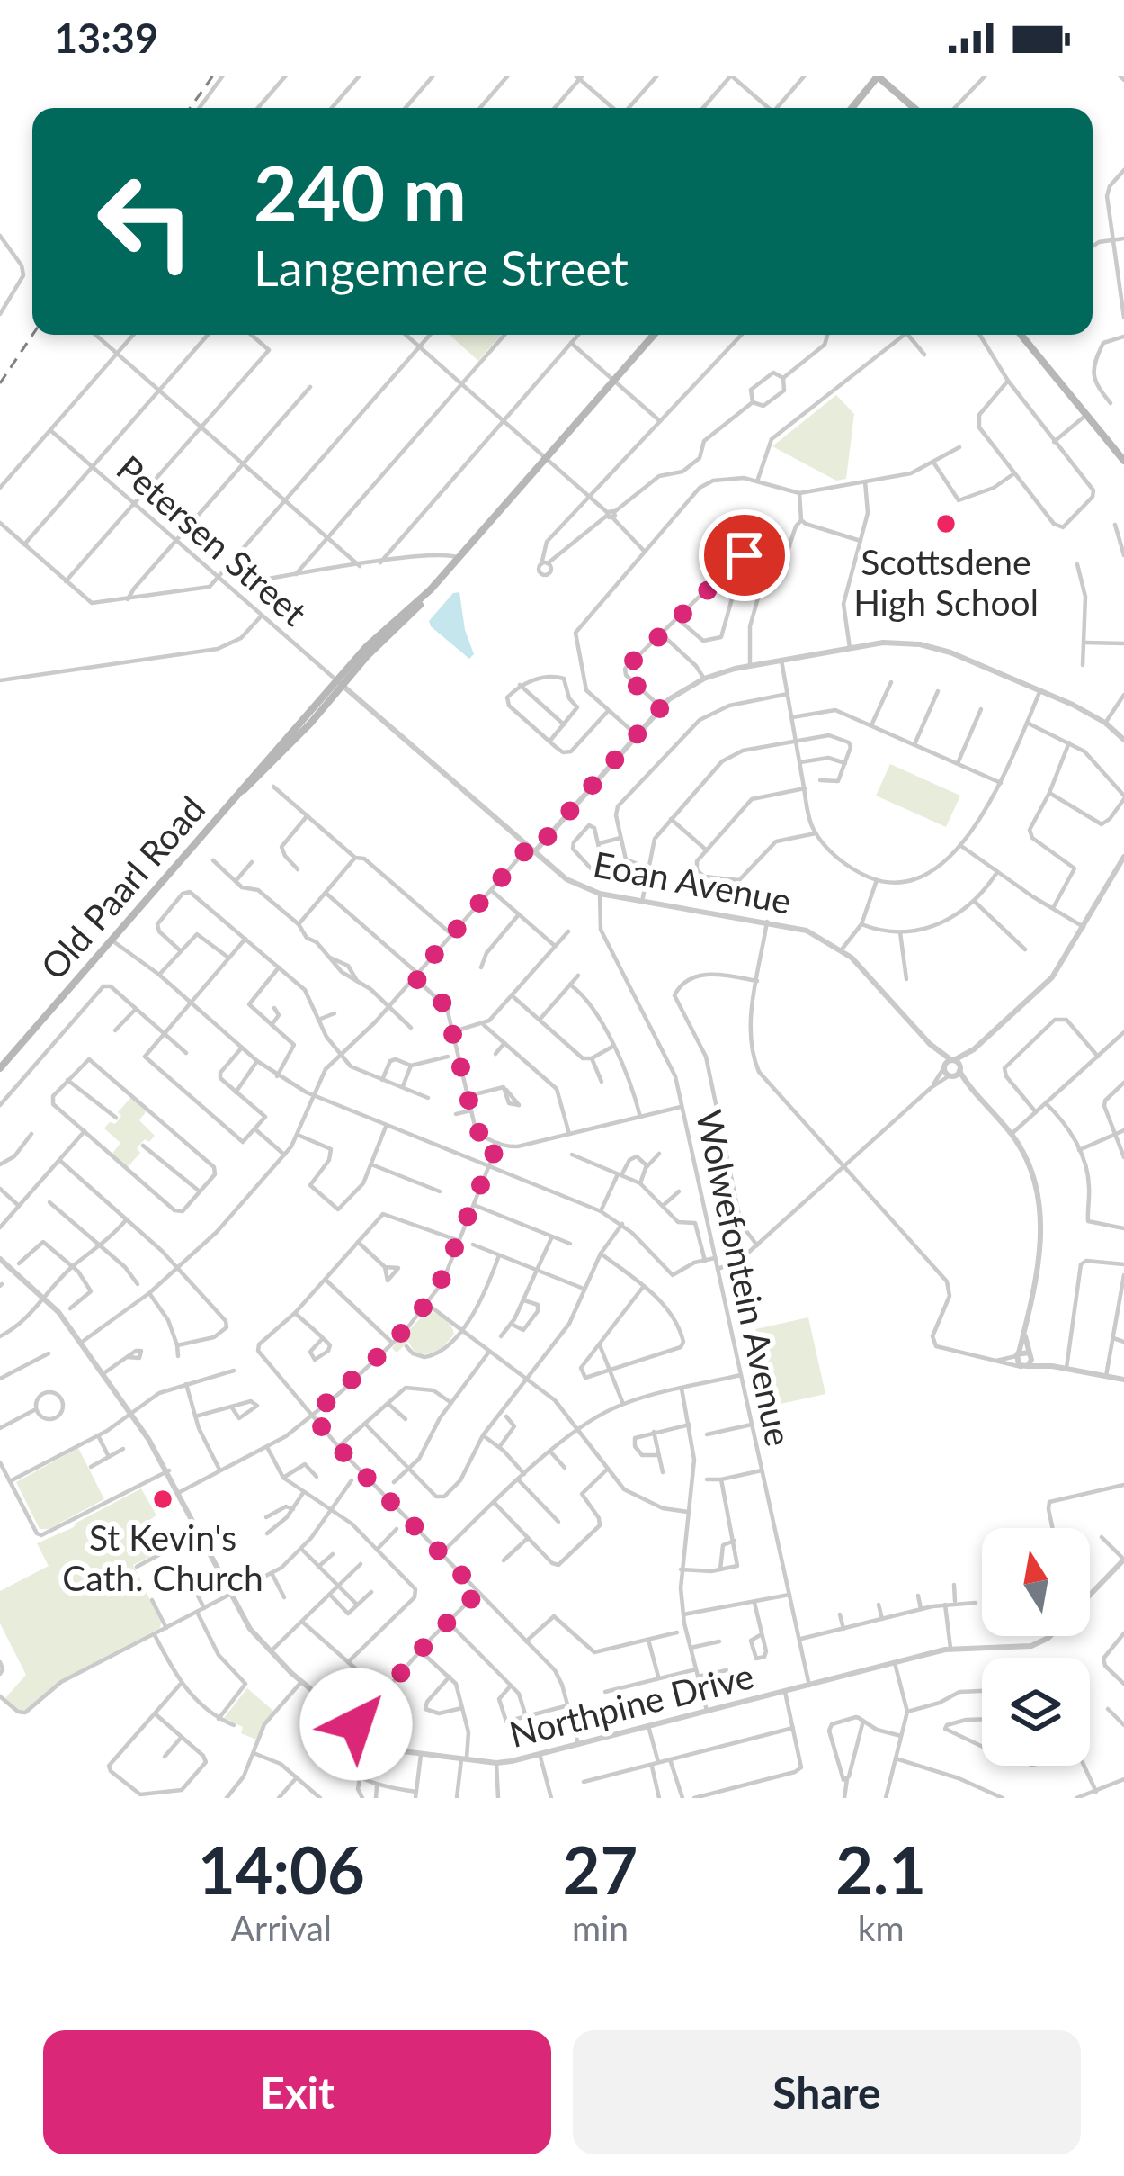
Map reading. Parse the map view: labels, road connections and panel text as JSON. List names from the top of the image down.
{
  "streets": {
    "main road": ["Old Paarl Road"],
    "street": [
      "Petersen Street",
      "Eoan Avenue",
      "Wolwefontein Avenue",
      "Northpine Drive"
    ]
  },
  "crossings": [
    ["Petersen Street", "Eoan Avenue"],
    ["Petersen Street", "Old Paarl Road"],
    ["Eoan Avenue", "Old Paarl Road"],
    ["Eoan Avenue", "Wolwefontein Avenue"],
    ["Wolwefontein Avenue", "Northpine Drive"]
  ],
  "places": ["Scottsdene High School", "St Kevin's Cath. Church"],
  "north": "top",
  "page": {
    "status": "13:39",
    "turn": ["240 m", "Langemere Street"],
    "eta": [
      "14:06",
      "Arrival",
      "27",
      "min",
      "2.1",
      "km"
    ],
    "buttons": ["Exit", "Share"]
  }
}
